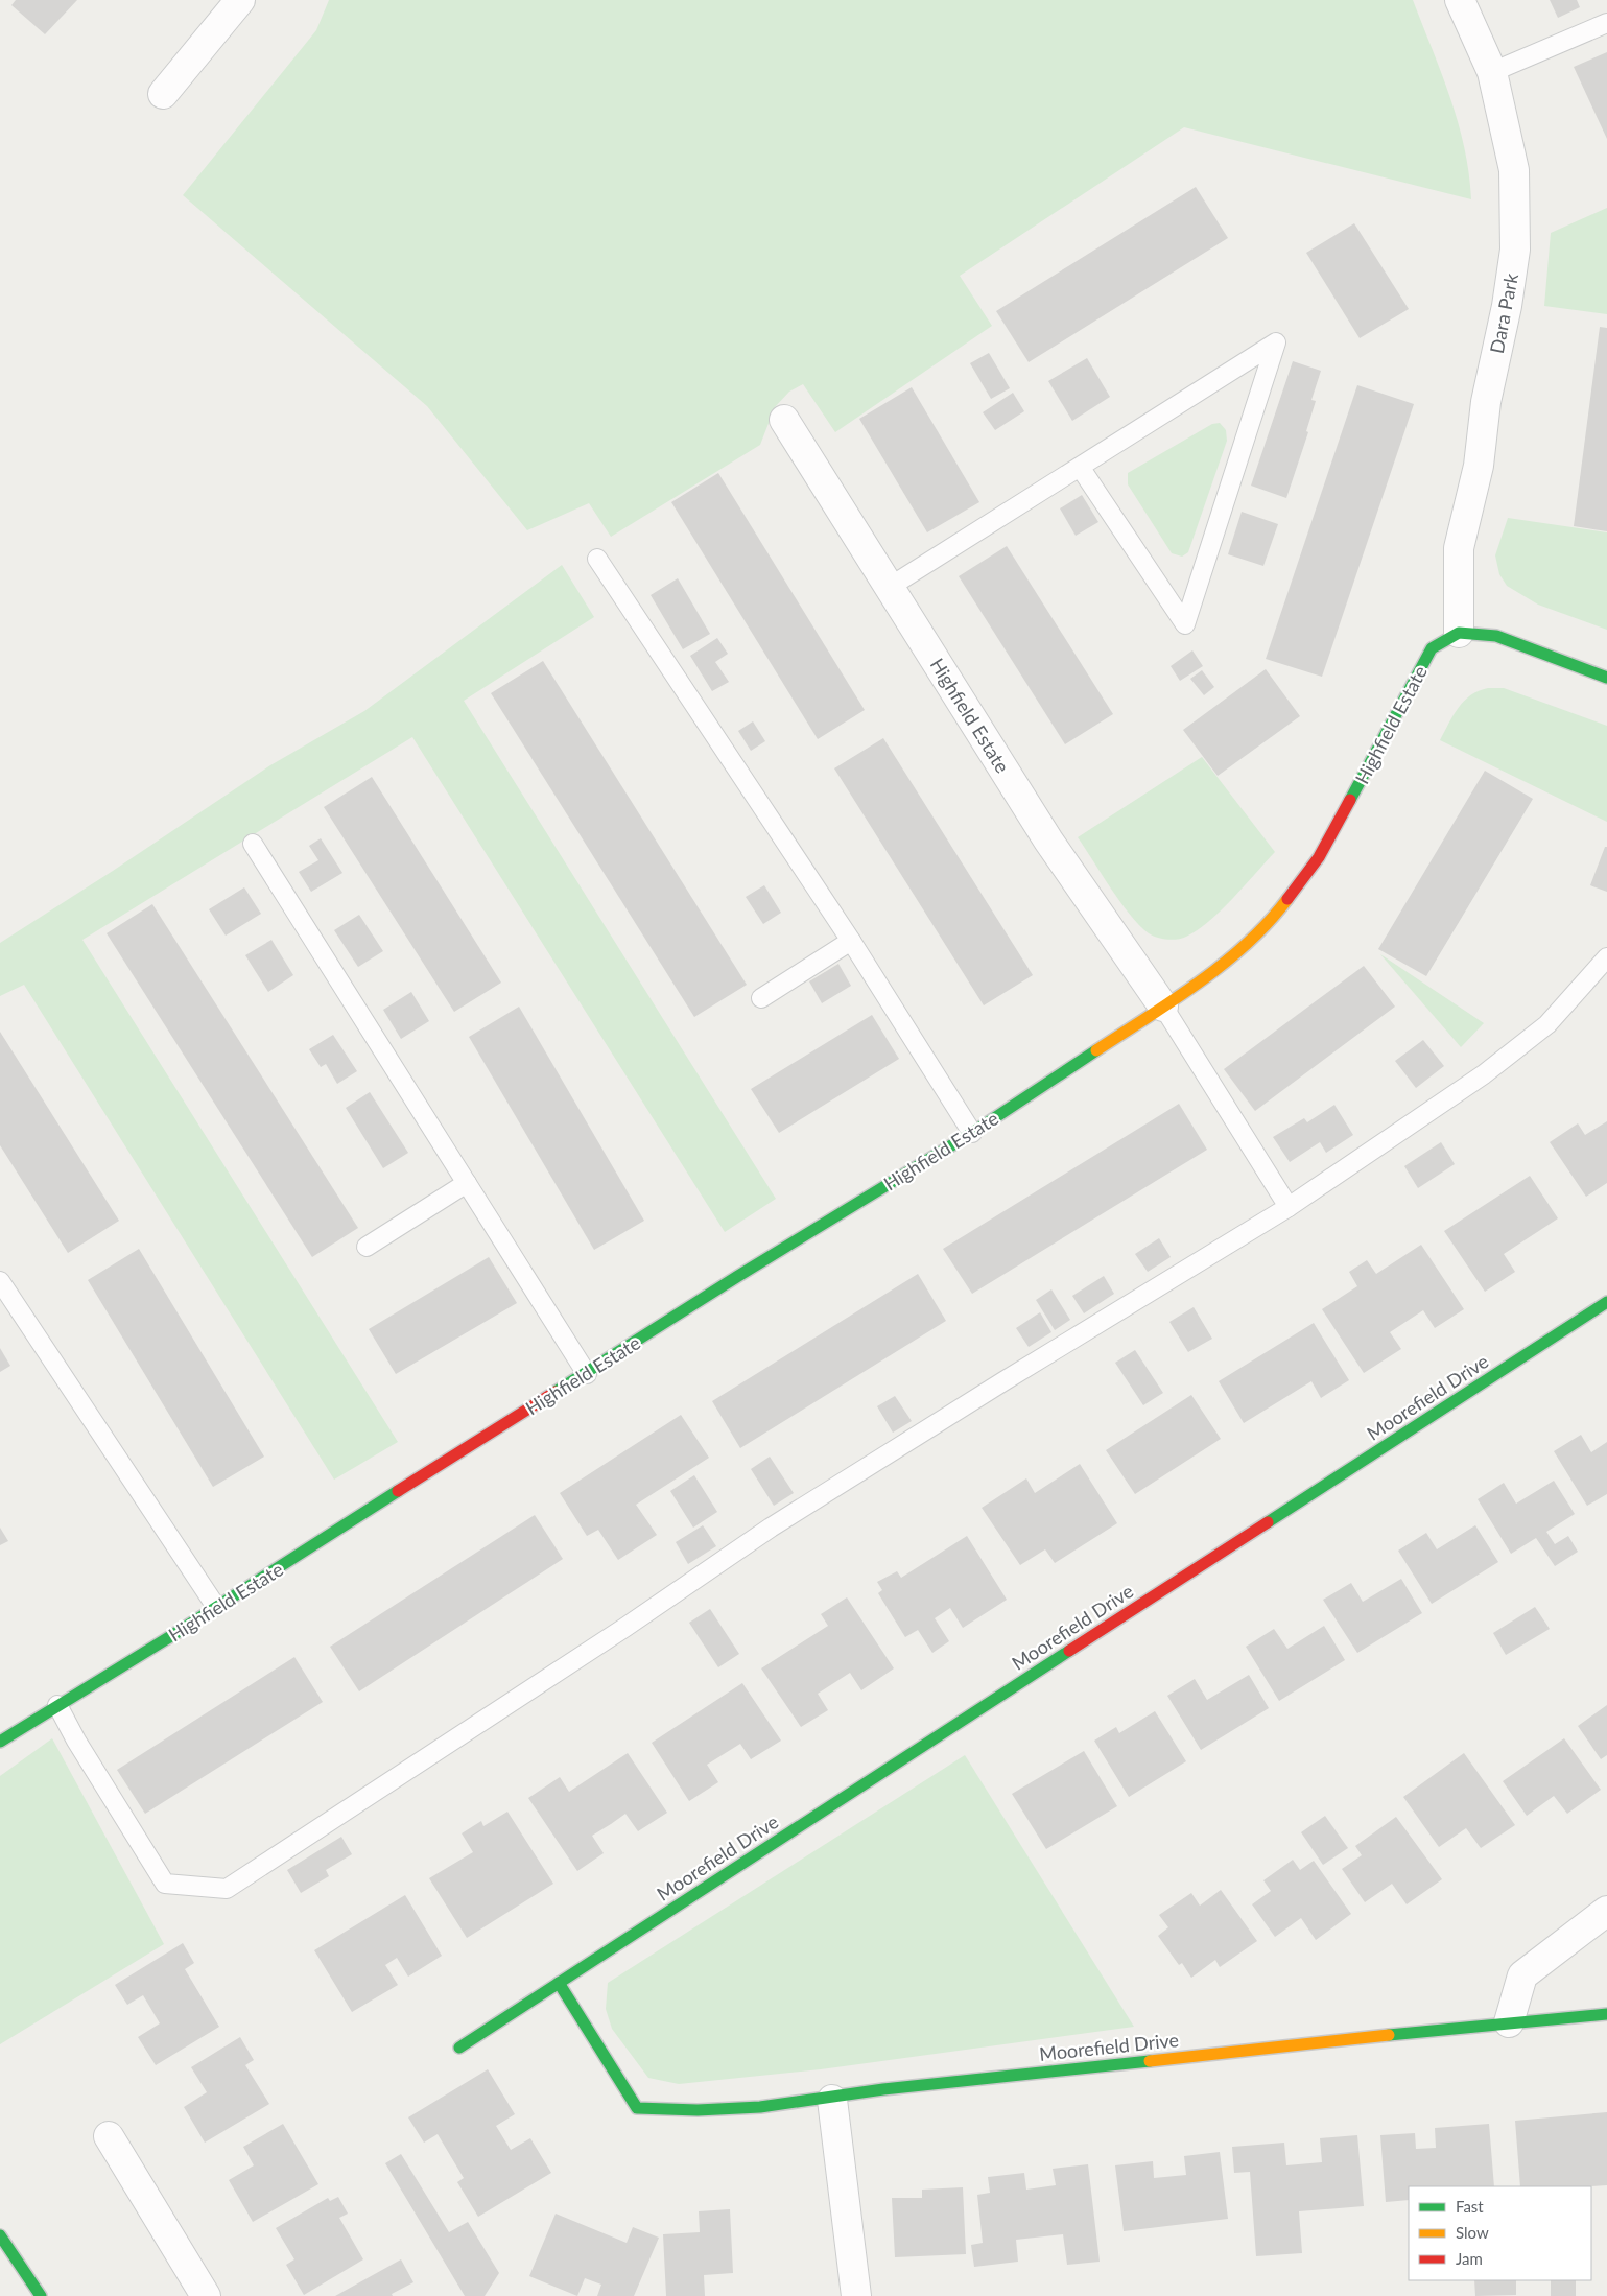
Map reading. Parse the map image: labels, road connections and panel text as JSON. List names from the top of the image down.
{
  "streets": {
    "street": ["Dara Park", "Highfield Estate", "Moorefield Drive"]
  },
  "crossings": [
    ["Dara Park", "Highfield Estate"]
  ],
  "legend": ["Fast", "Slow", "Jam"]
}
